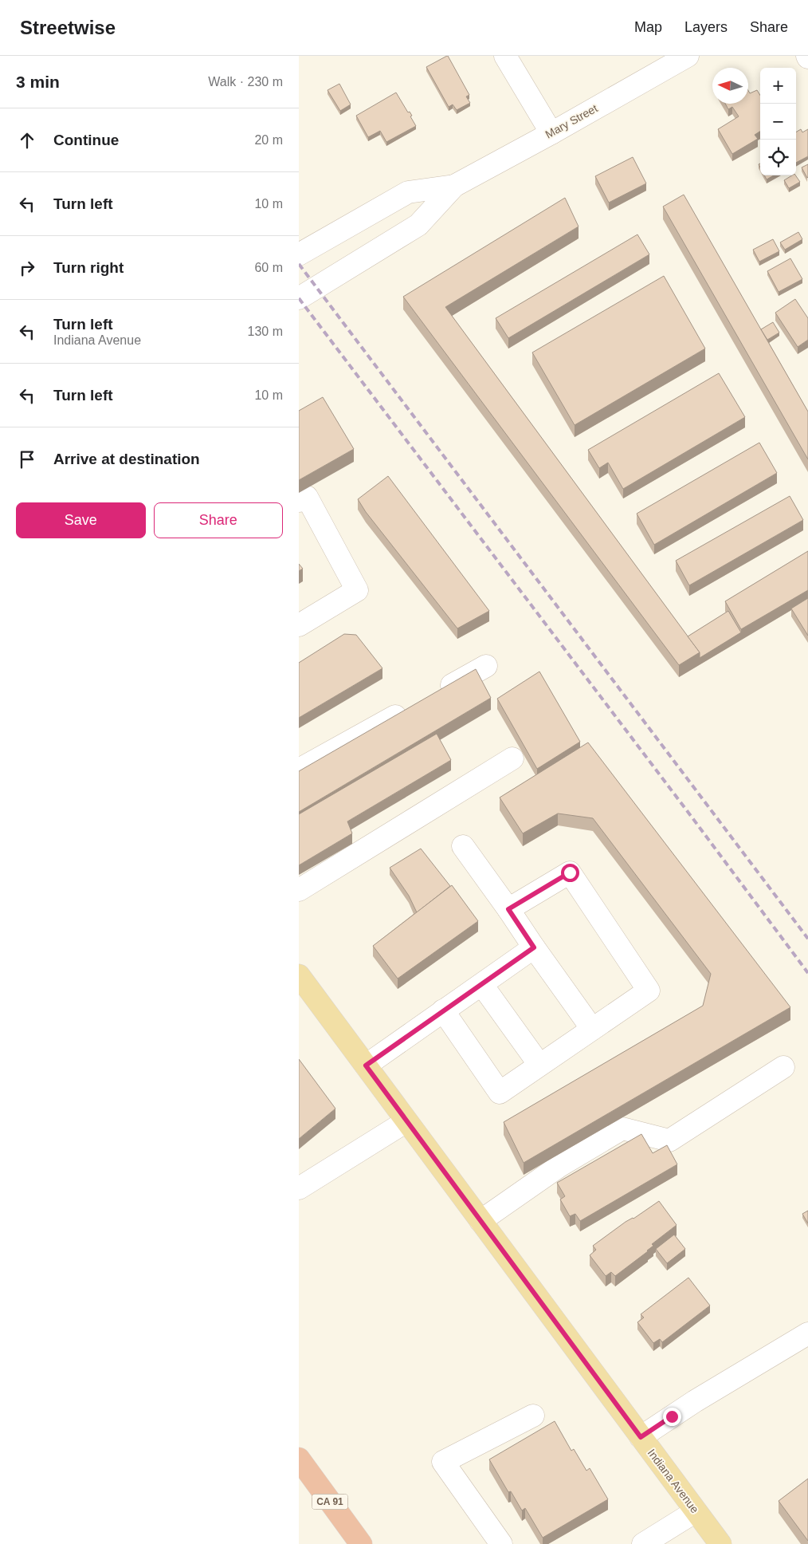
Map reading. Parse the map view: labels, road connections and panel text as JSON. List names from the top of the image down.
{
  "streets": {
    "highway": ["CA 91"],
    "main road": ["Indiana Avenue"],
    "street": ["Mary Street"]
  },
  "north": "left",
  "page": {
    "header": "Streetwise",
    "nav": ["Map", "Layers", "Share"],
    "heading": ["3 min", "Walk · 230 m"],
    "map_buttons": ["+", "−"],
    "list": [
      ["Continue", "20 m"],
      ["Turn left", "10 m"],
      ["Turn right", "60 m"],
      ["Turn left", "Indiana Avenue", "130 m"],
      ["Turn left", "10 m"],
      "Arrive at destination"
    ],
    "buttons": ["Save", "Share"]
  }
}
